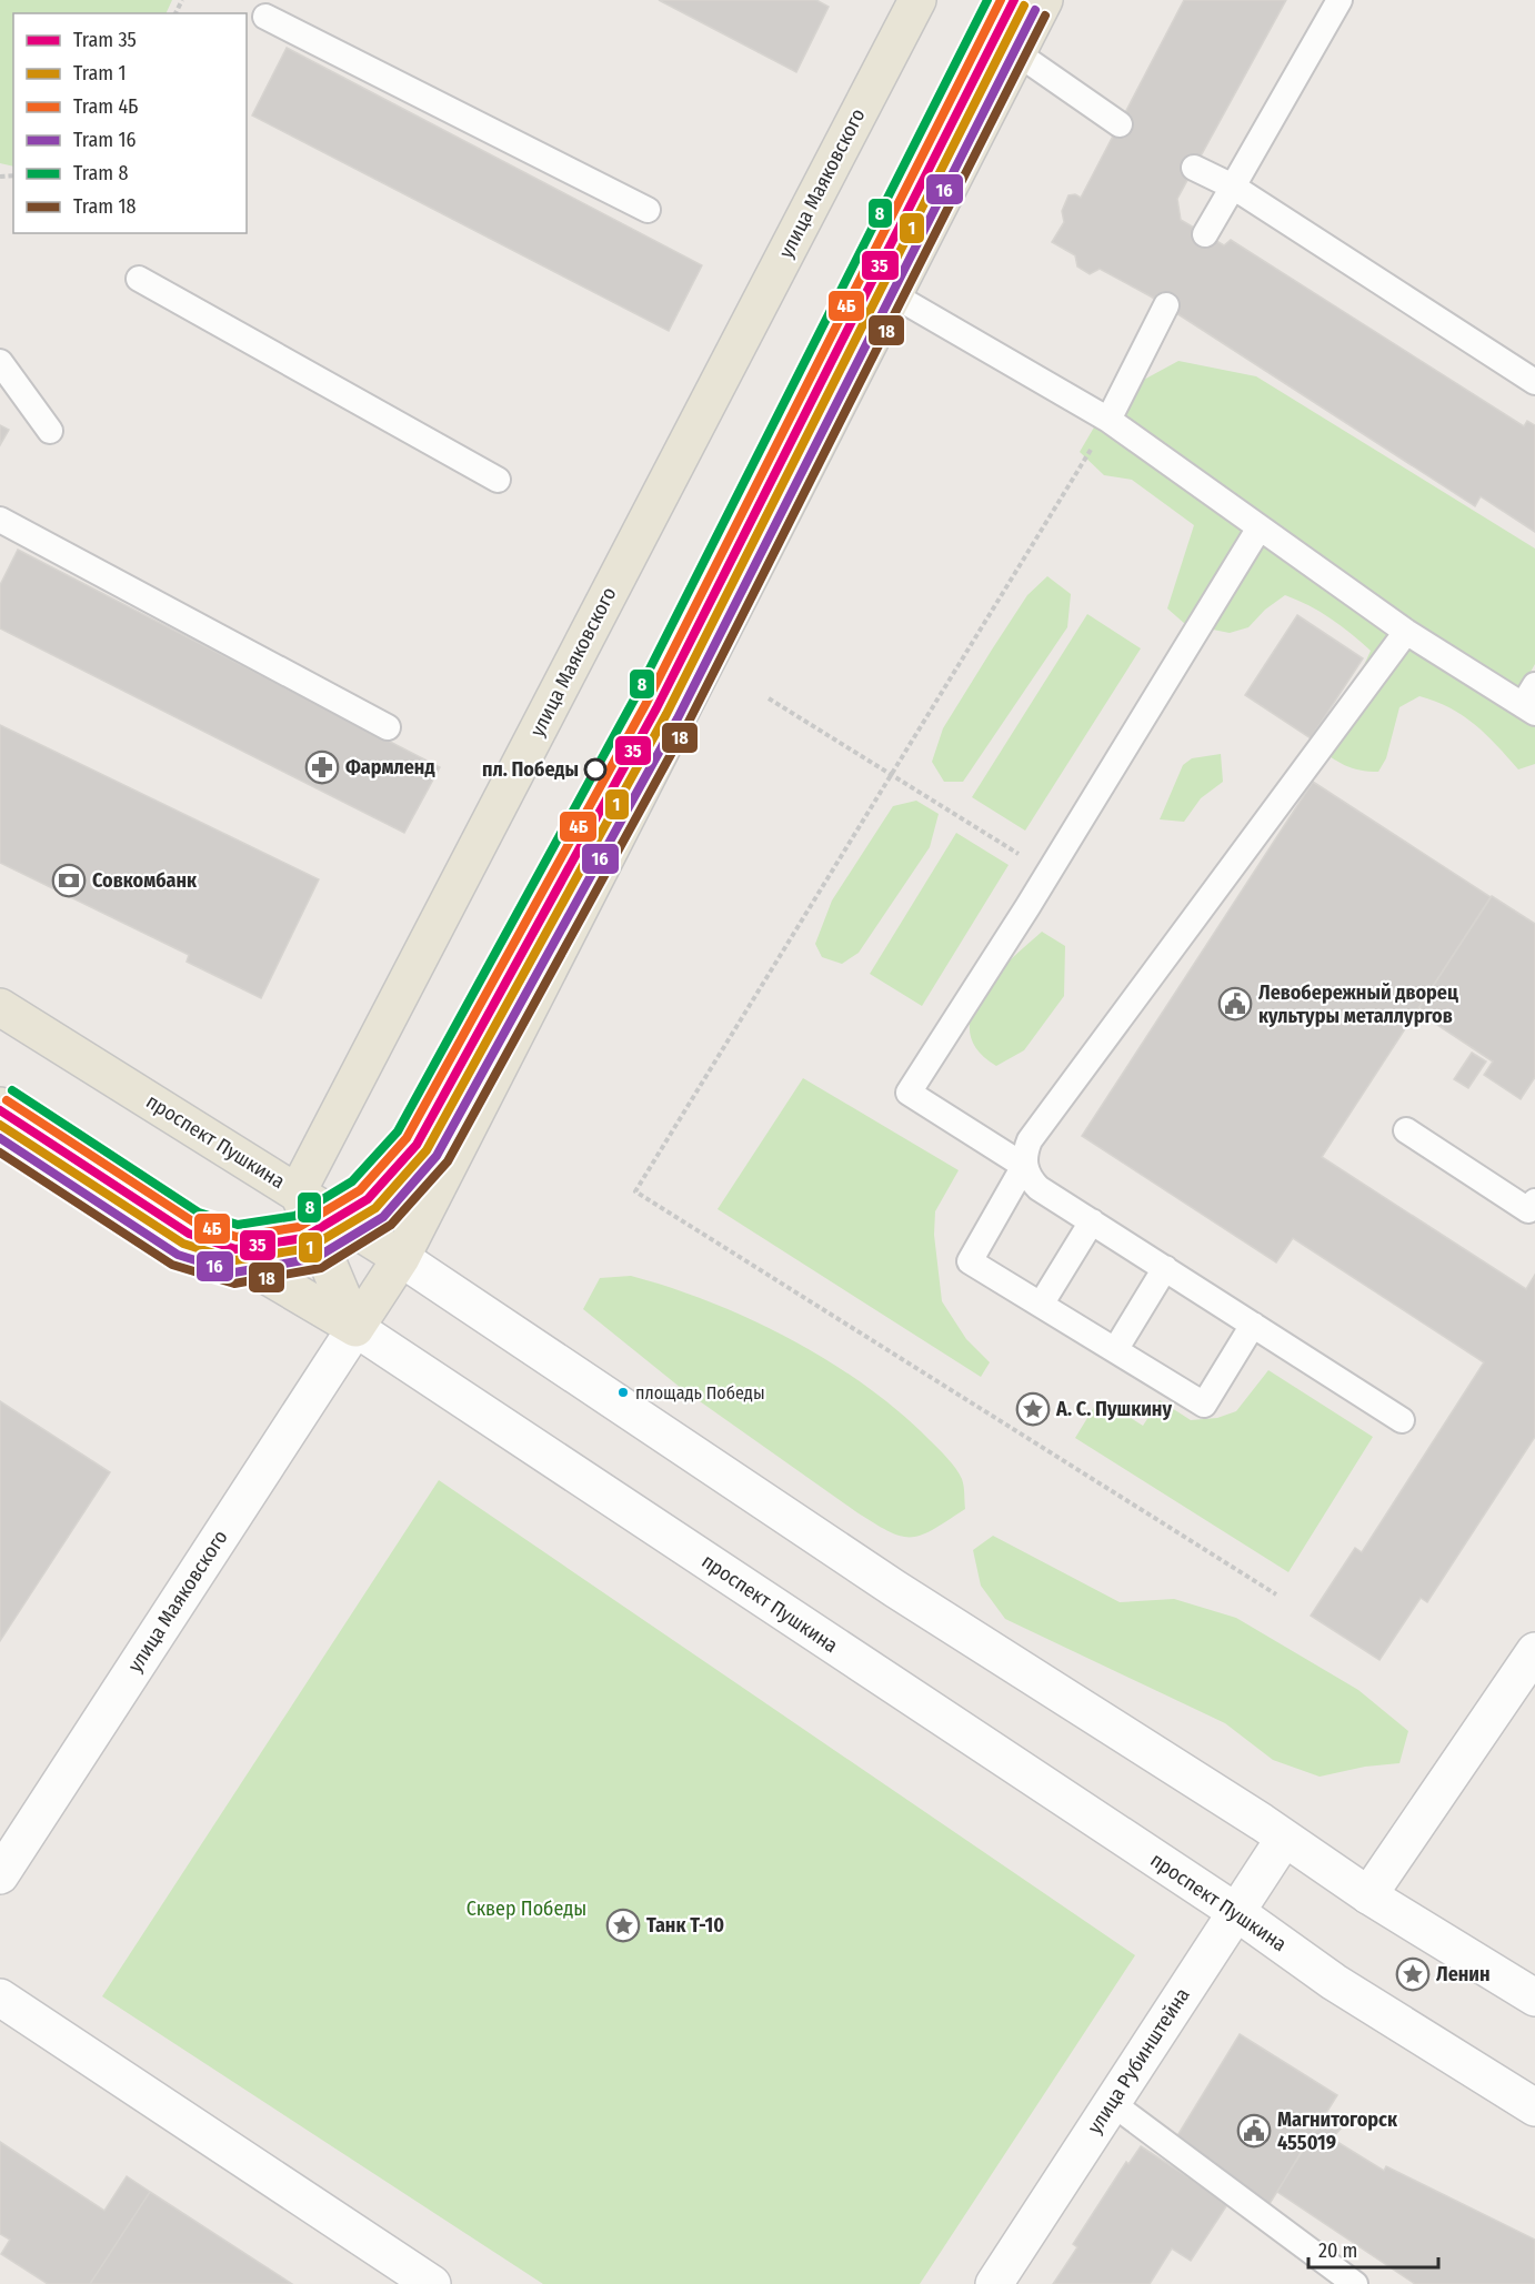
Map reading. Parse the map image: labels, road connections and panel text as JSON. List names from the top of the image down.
{
  "streets": {
    "main road": ["улица Маяковского", "проспект Пушкина", "улица Рубинштейна"]
  },
  "crossings": [
    ["улица Маяковского", "проспект Пушкина"],
    ["проспект Пушкина", "улица Рубинштейна"]
  ],
  "parks": ["Сквер Победы"],
  "places": {
    "pharmacy": ["Фармленд"],
    "other": ["пл. Победы", "площадь Победы"],
    "bank": ["Совкомбанк"],
    "public building": ["Левобережный дворец культуры металлургов", "Магнитогорск 455019"],
    "place": ["А. С. Пушкину", "Танк Т-10", "Ленин"]
  },
  "lines": [
    "tram line 35",
    "tram line 4Б",
    "tram line 8",
    "tram line 1",
    "tram line 16",
    "tram line 18"
  ],
  "legend": [
    "Tram 35",
    "Tram 1",
    "Tram 4Б",
    "Tram 16",
    "Tram 8",
    "Tram 18"
  ],
  "scale_bar": "20 m"
}
